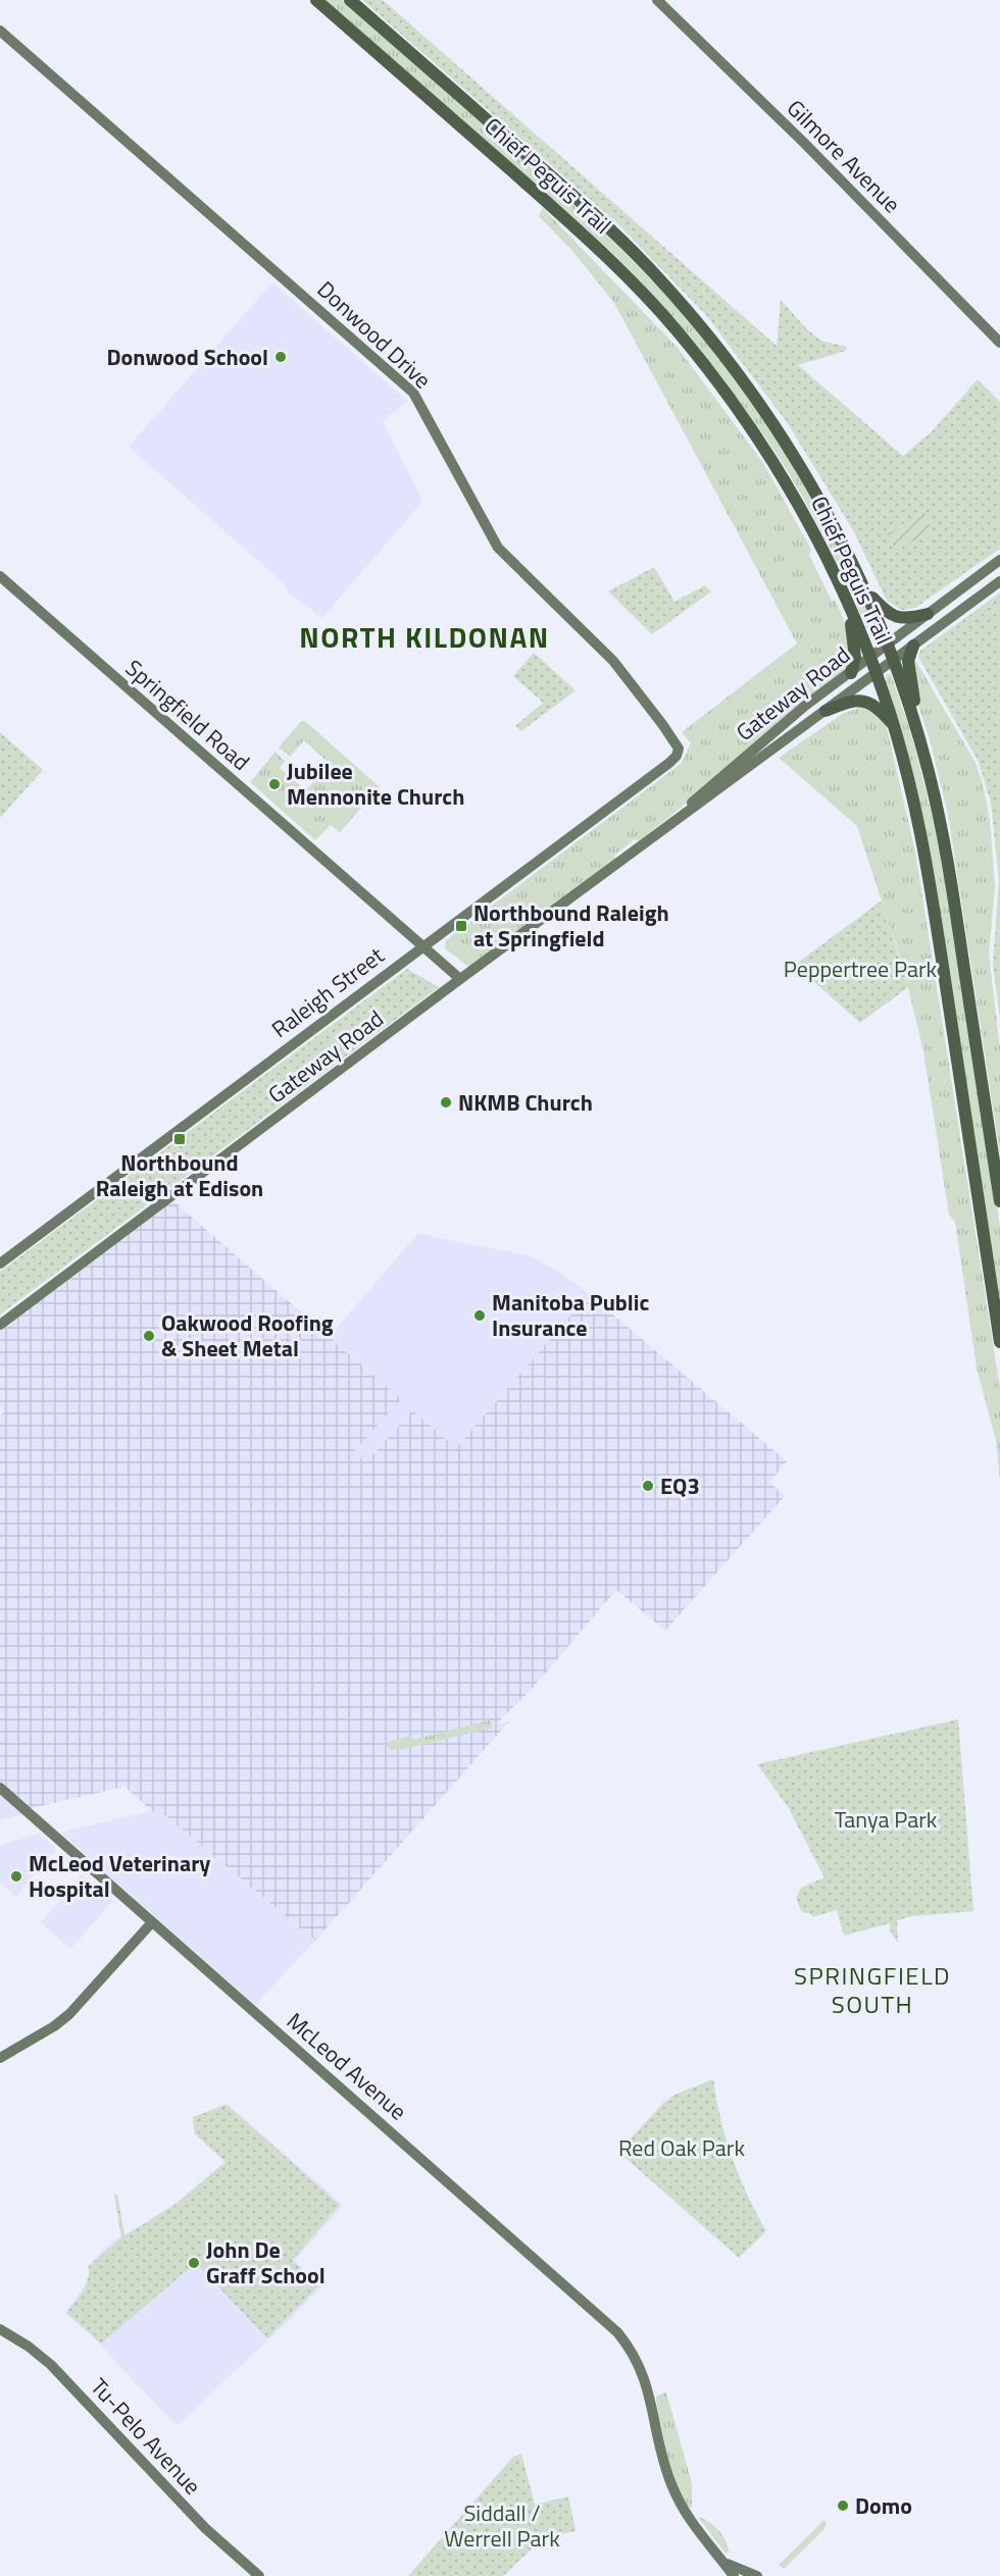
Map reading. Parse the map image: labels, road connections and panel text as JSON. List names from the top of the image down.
{
  "streets": {
    "main road": ["Chief Peguis Trail"],
    "street": [
      "Gilmore Avenue",
      "Donwood Drive",
      "Gateway Road",
      "Springfield Road",
      "Raleigh Street",
      "McLeod Avenue",
      "Tu-Pelo Avenue"
    ]
  },
  "crossings": [
    ["Chief Peguis Trail", "Gateway Road"],
    ["Donwood Drive", "Raleigh Street"],
    ["Gateway Road", "Springfield Road"],
    ["Springfield Road", "Raleigh Street"]
  ],
  "districts": ["NORTH KILDONAN", "SPRINGFIELD SOUTH"],
  "parks": [
    "Peppertree Park",
    "Tanya Park",
    "Red Oak Park",
    "Siddall / Werrell Park"
  ],
  "places": {
    "other": [
      "Donwood School",
      "Jubilee Mennonite Church",
      "NKMB Church",
      "Manitoba Public Insurance",
      "Oakwood Roofing & Sheet Metal",
      "EQ3",
      "McLeod Veterinary Hospital",
      "John De Graff School",
      "Domo"
    ],
    "transit": ["Northbound Raleigh at Springfield", "Northbound Raleigh at Edison"]
  }
}
